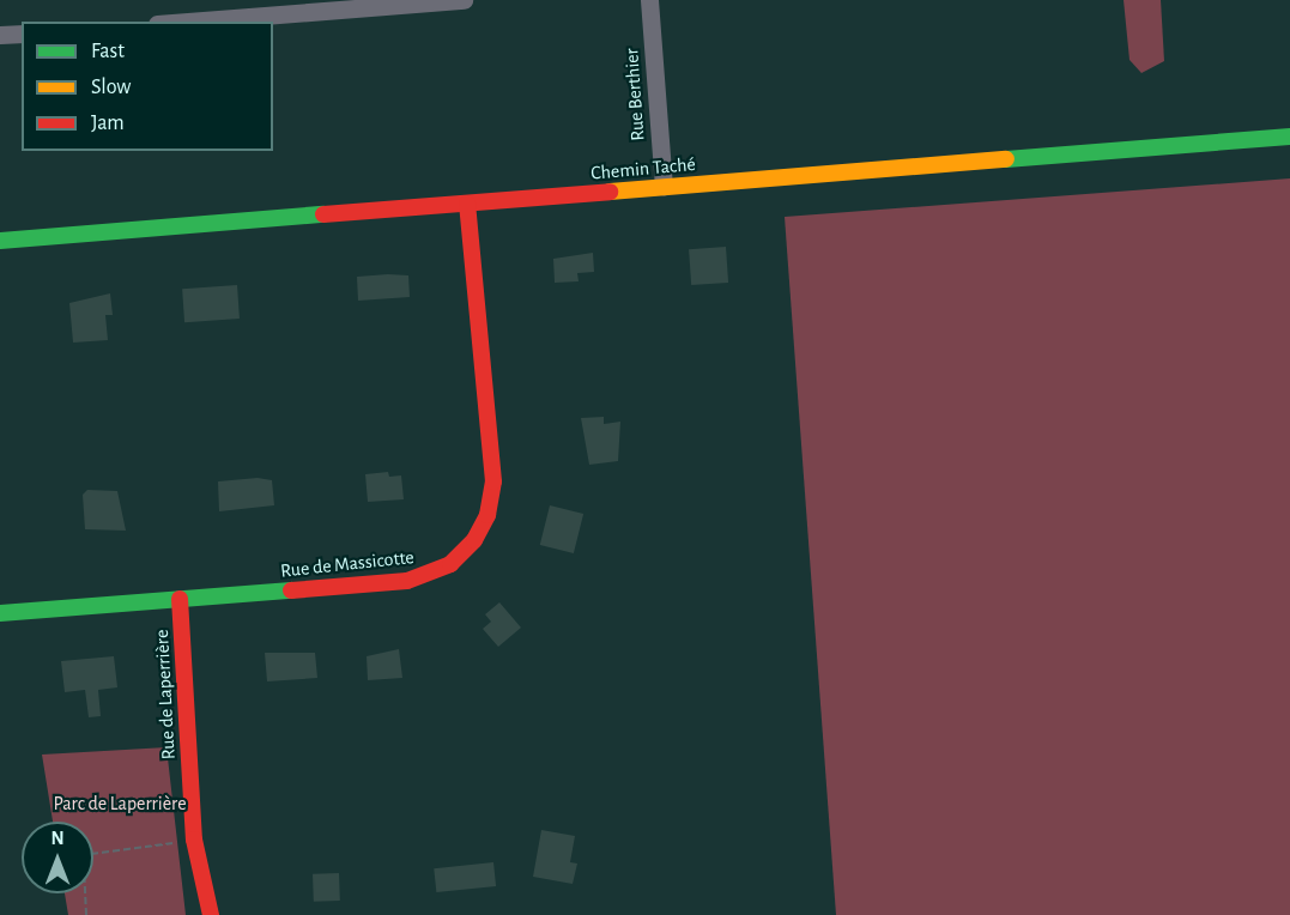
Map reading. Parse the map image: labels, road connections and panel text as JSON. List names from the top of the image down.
{
  "streets": {
    "street": [
      "Rue Berthier",
      "Chemin Taché",
      "Rue de Massicotte",
      "Rue de Laperrière"
    ]
  },
  "crossings": [
    ["Rue Berthier", "Chemin Taché"],
    ["Chemin Taché", "Rue de Massicotte"],
    ["Rue de Massicotte", "Rue de Laperrière"]
  ],
  "parks": ["Parc de Laperrière"],
  "legend": ["Fast", "Slow", "Jam"],
  "north": "top"
}
